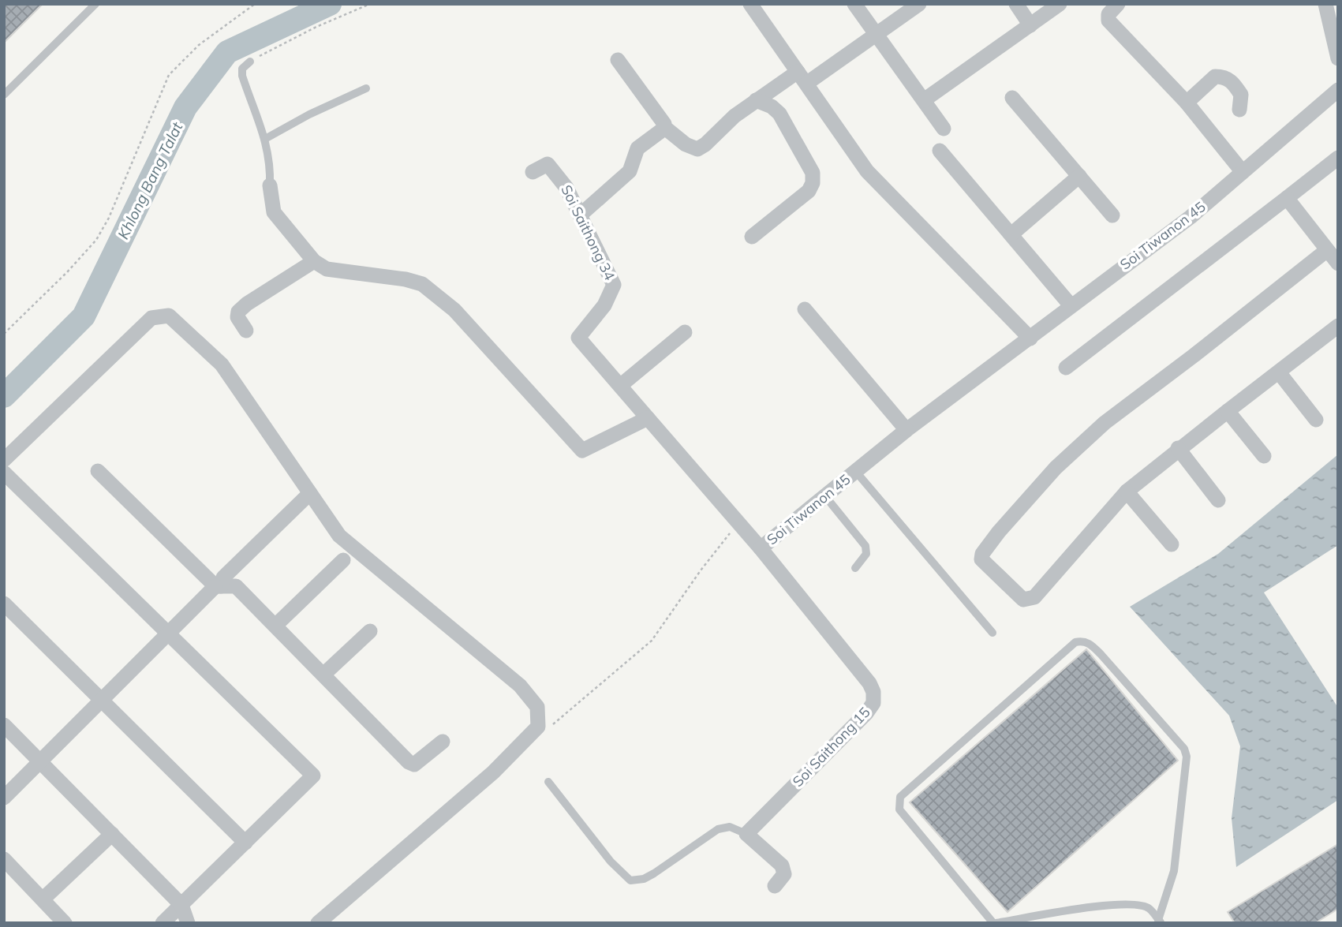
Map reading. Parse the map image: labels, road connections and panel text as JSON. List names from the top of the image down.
{
  "streets": {
    "street": ["Soi Saithong 34", "Soi Tiwanon 45", "Soi Saithong 15"]
  },
  "crossings": [
    ["Soi Saithong 34", "Soi Tiwanon 45"],
    ["Soi Tiwanon 45", "Soi Saithong 15"]
  ],
  "water": ["Khlong Bang Talat"]
}
